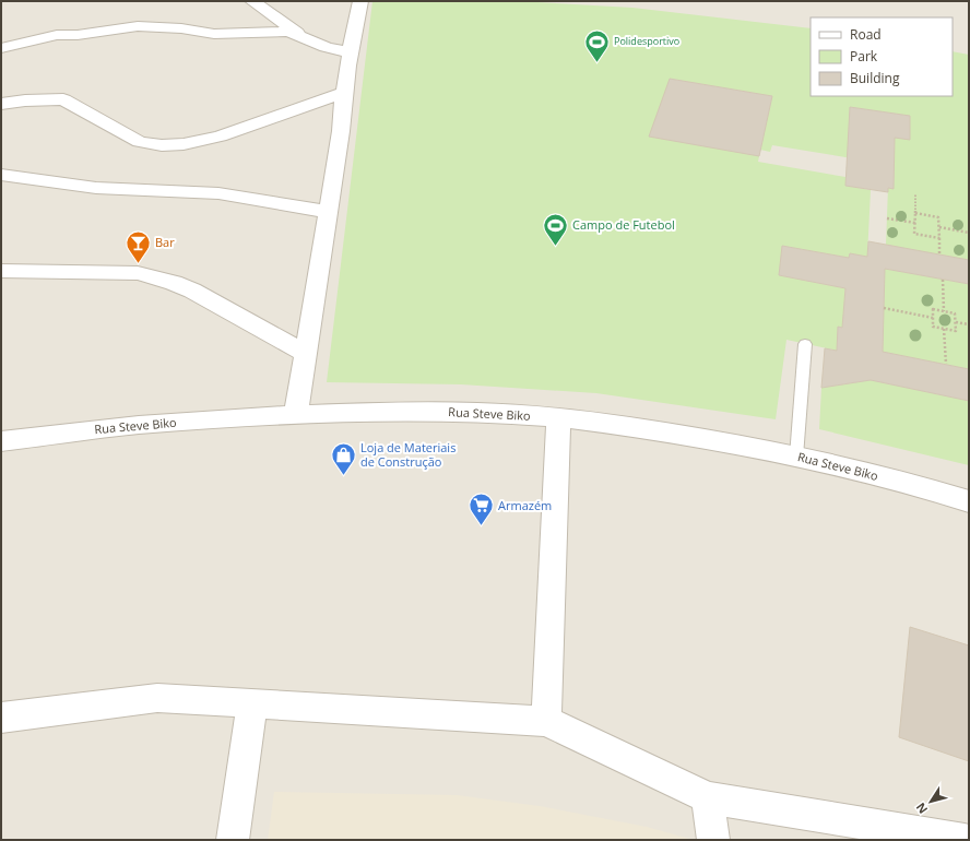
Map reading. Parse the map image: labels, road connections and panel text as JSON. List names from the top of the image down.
{
  "streets": {
    "street": ["Rua Steve Biko"]
  },
  "places": {
    "sports": ["Polidesportivo", "Campo de Futebol"],
    "bar": ["Bar"],
    "shop": ["Loja de Materiais de Construção"],
    "supermarket": ["Armazém"]
  },
  "legend": ["Road", "Park", "Building"],
  "north": "bottom left"
}
